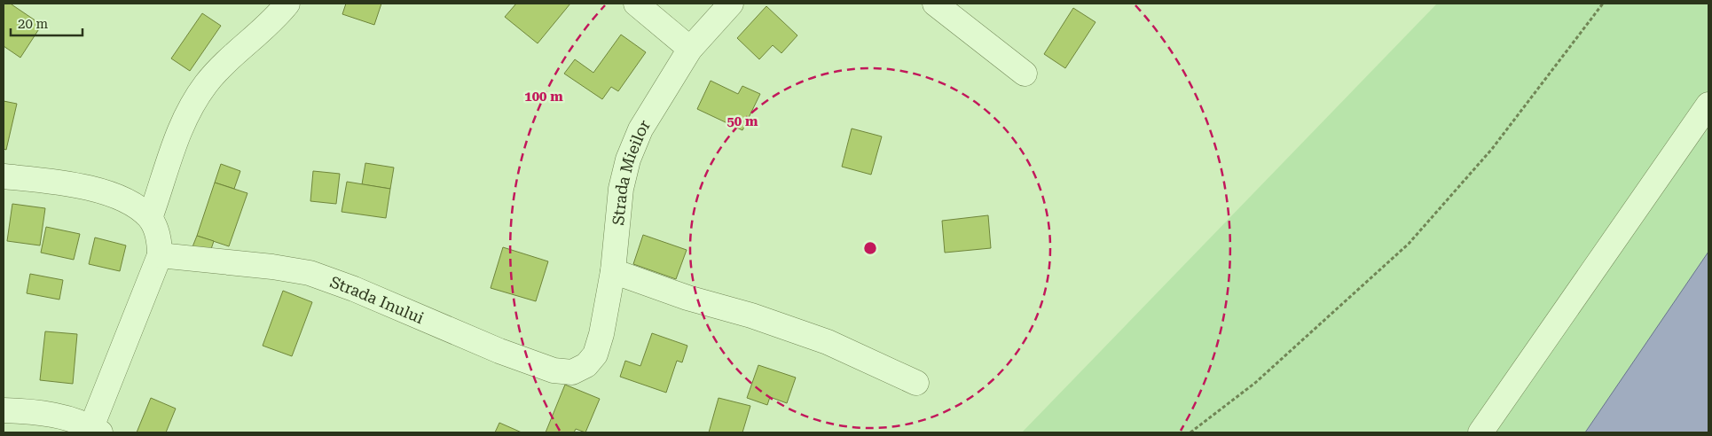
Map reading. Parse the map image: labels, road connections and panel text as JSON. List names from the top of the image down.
{
  "streets": {
    "street": ["Strada Mieilor", "Strada Inului"]
  },
  "crossings": [
    ["Strada Mieilor", "Strada Inului"]
  ],
  "scale_bar": "20 m",
  "rings": ["100 m", "50 m"]
}
